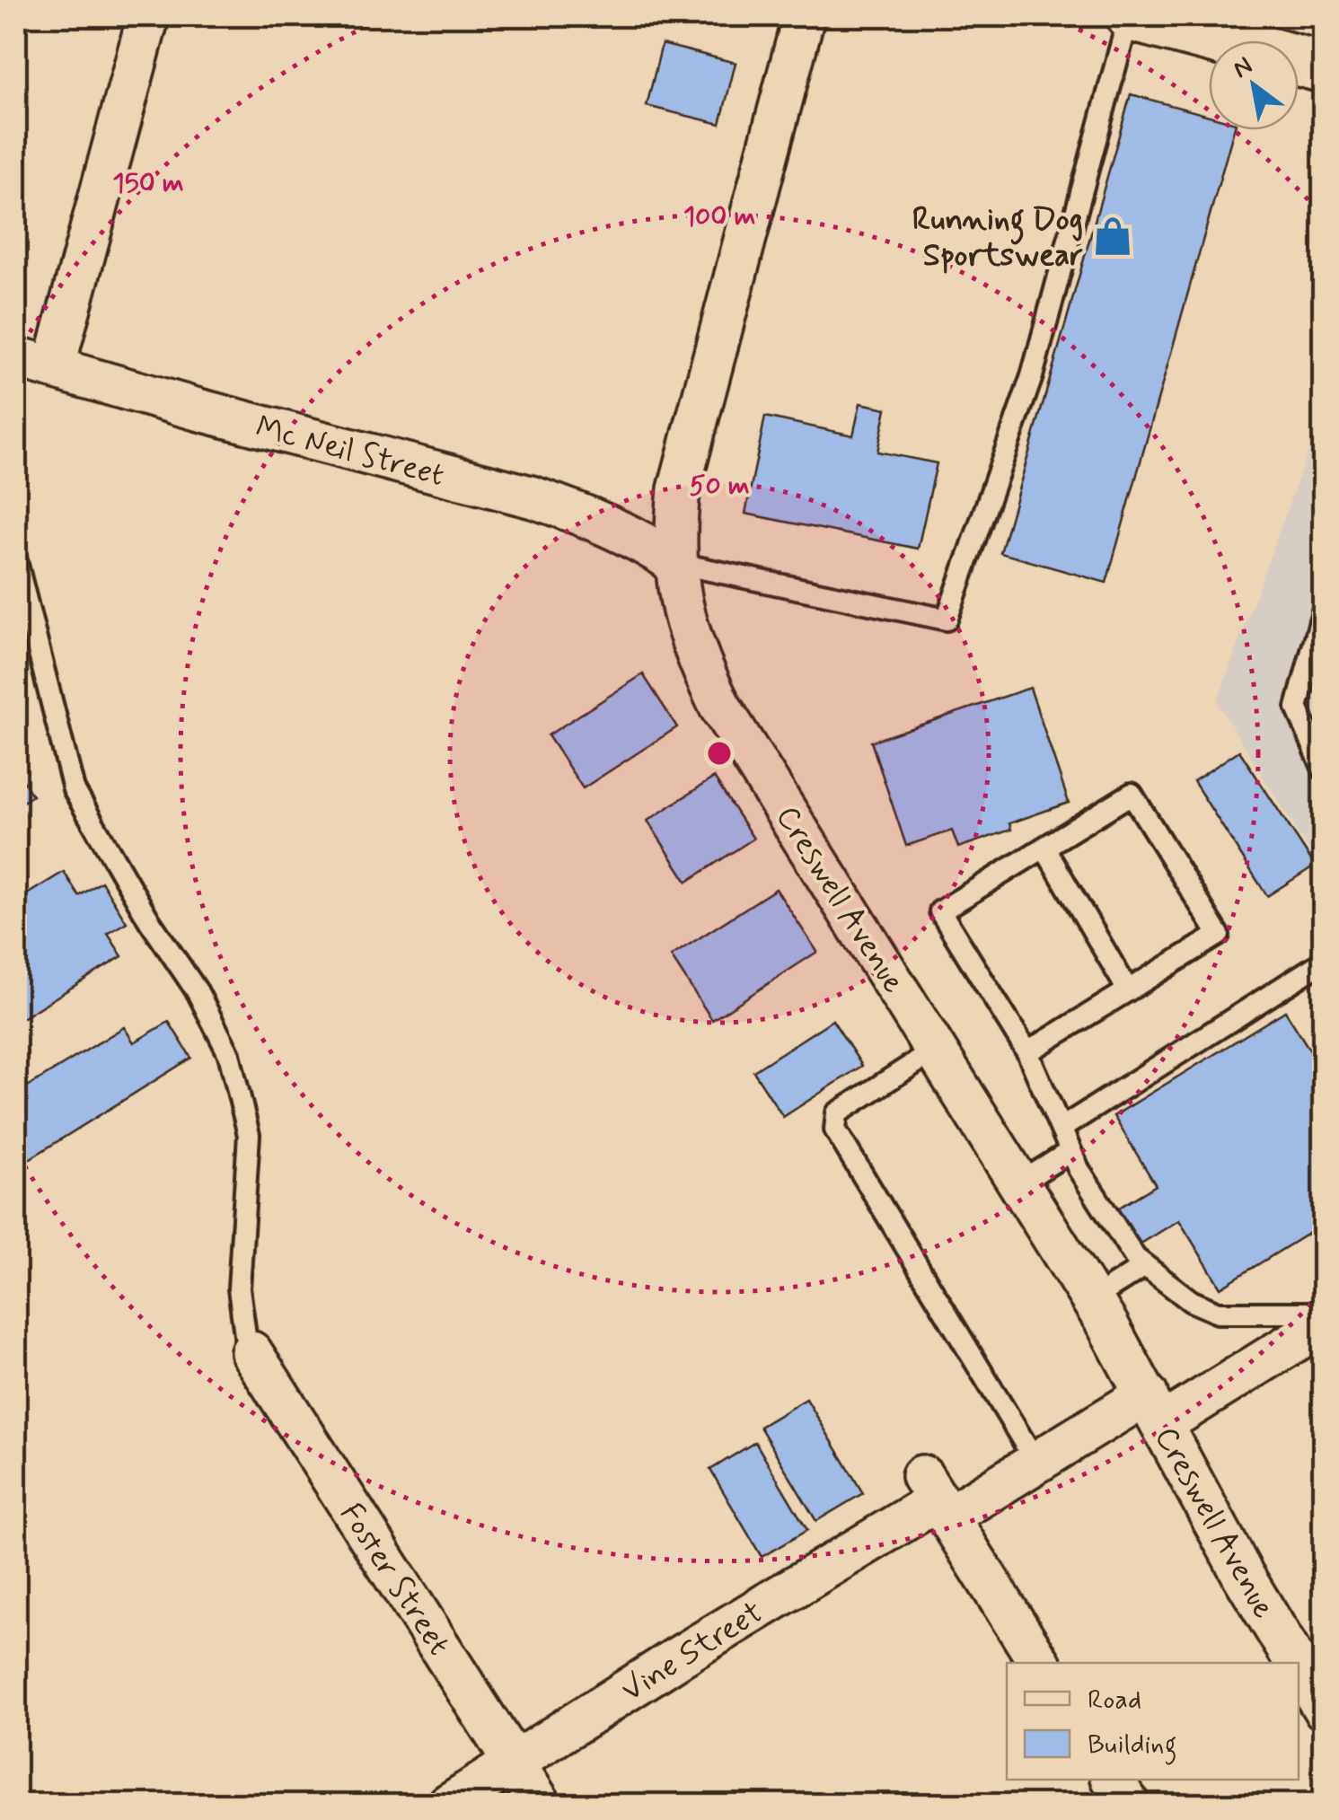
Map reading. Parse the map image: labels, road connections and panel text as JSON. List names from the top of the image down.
{
  "streets": {
    "street": [
      "Mc Neil Street",
      "Creswell Avenue",
      "Foster Street",
      "Vine Street"
    ]
  },
  "crossings": [
    ["Mc Neil Street", "Creswell Avenue"],
    ["Creswell Avenue", "Vine Street"],
    ["Foster Street", "Vine Street"]
  ],
  "places": {
    "shop": ["Running Dog Sportswear"]
  },
  "legend": ["Road", "Building"],
  "north": "top left",
  "rings": ["150 m", "100 m", "50 m"]
}
